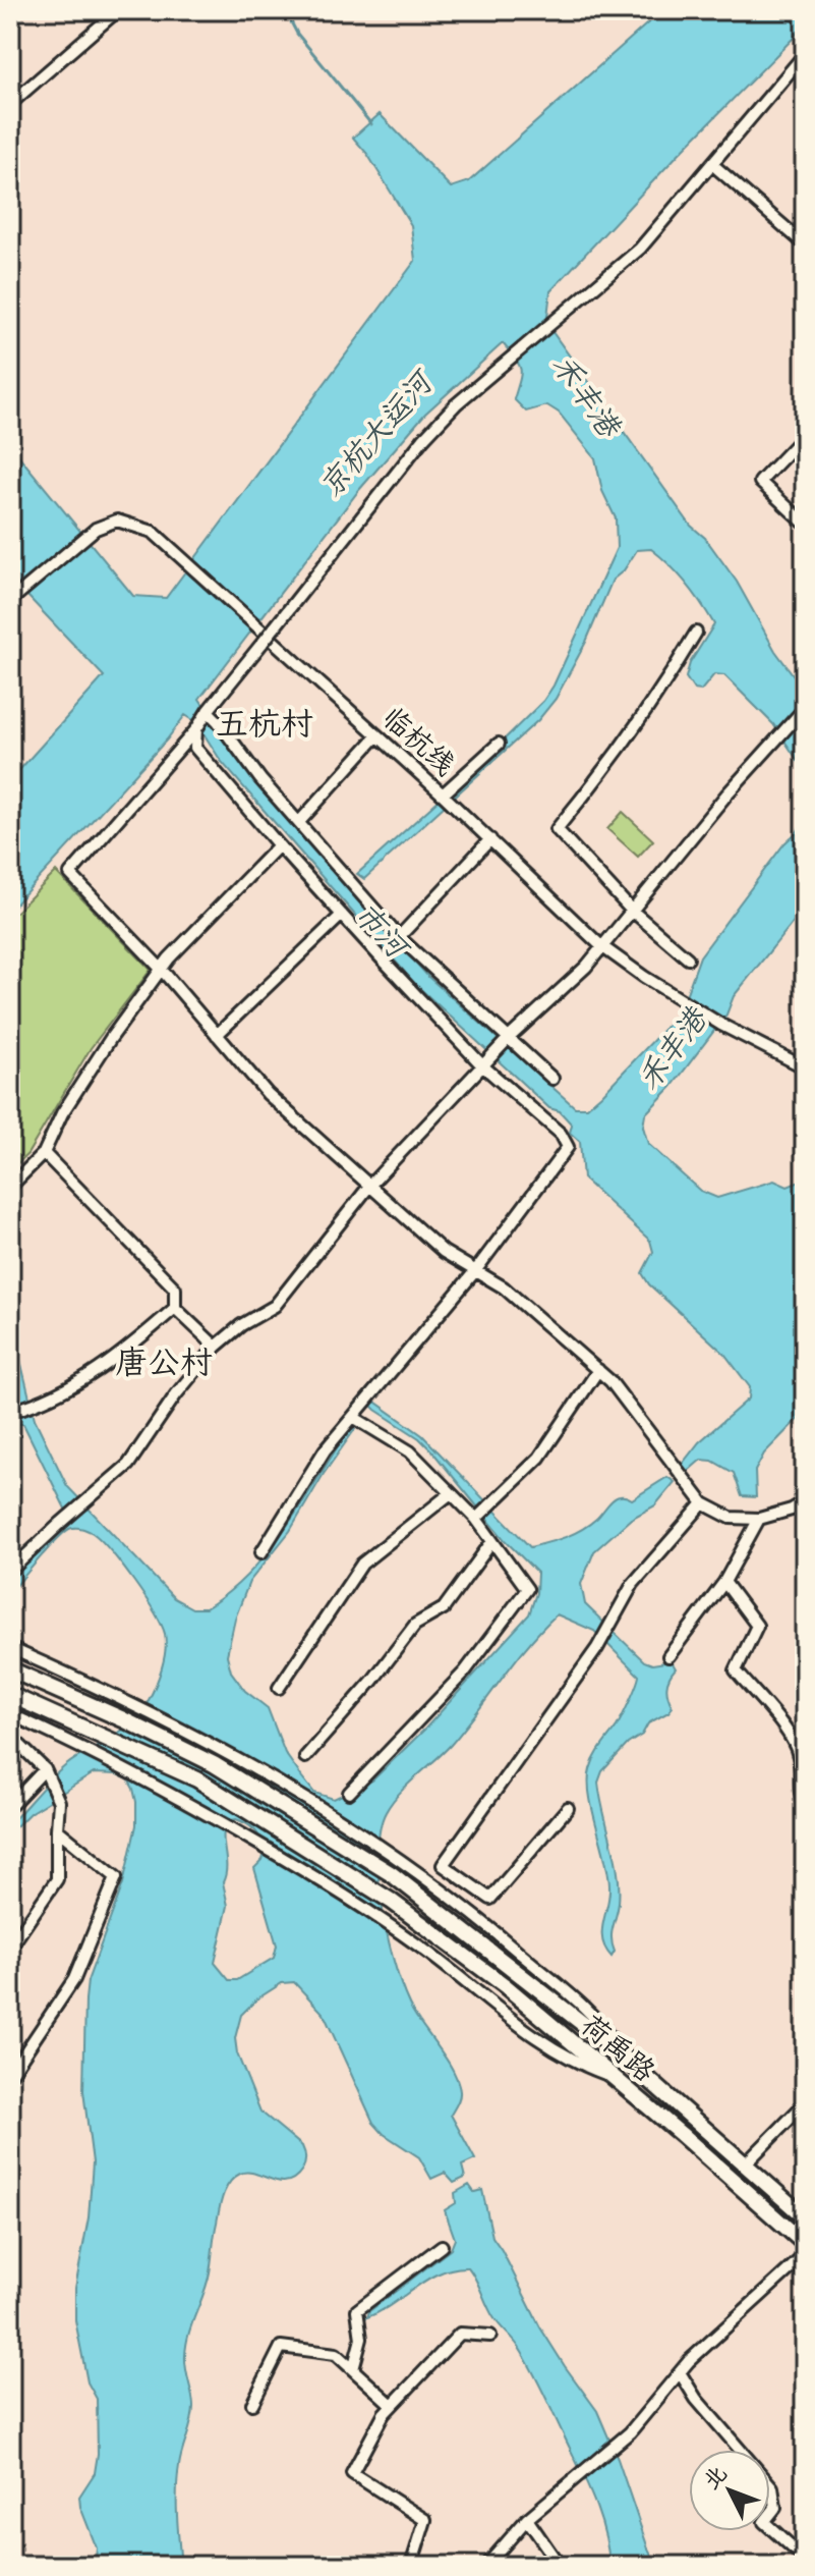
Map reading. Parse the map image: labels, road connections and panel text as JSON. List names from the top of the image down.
{
  "streets": {
    "main road": ["荷禹路"],
    "street": ["临杭线"]
  },
  "districts": ["五杭村", "唐公村"],
  "water": ["禾丰港", "京杭大运河", "市河"],
  "north": "top left"
}
